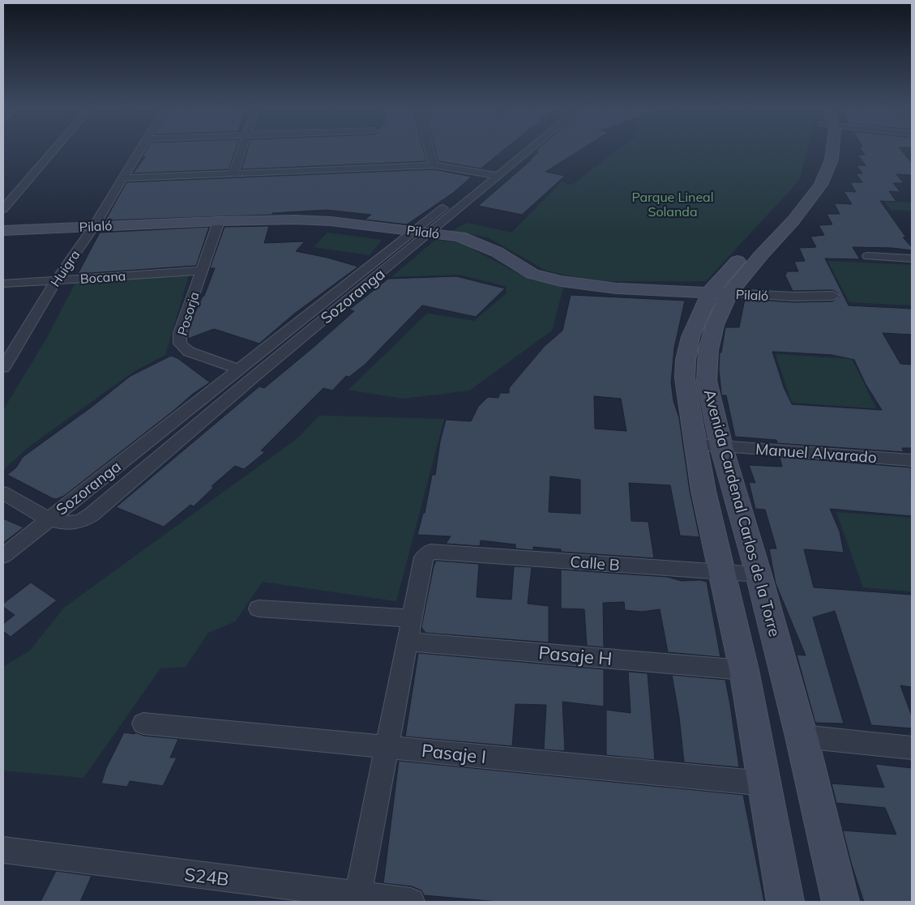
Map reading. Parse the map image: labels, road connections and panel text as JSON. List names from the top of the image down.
{
  "streets": {
    "street": [
      "Pilaló",
      "Huigra",
      "Bocana",
      "Sozoranga",
      "Posorja",
      "Manuel Alvarado",
      "Avenida Cardenal Carlos de la Torre",
      "Calle B",
      "Pasaje H",
      "Pasaje I",
      "S24B"
    ]
  },
  "crossings": [
    ["Pilaló", "Huigra"],
    ["Pilaló", "Sozoranga"],
    ["Pilaló", "Posorja"],
    ["Pilaló", "Avenida Cardenal Carlos de la Torre"],
    ["Huigra", "Bocana"],
    ["Bocana", "Posorja"],
    ["Sozoranga", "Posorja"],
    ["Manuel Alvarado", "Avenida Cardenal Carlos de la Torre"],
    ["Avenida Cardenal Carlos de la Torre", "Calle B"],
    ["Avenida Cardenal Carlos de la Torre", "Pasaje H"],
    ["Avenida Cardenal Carlos de la Torre", "Pasaje I"]
  ],
  "parks": ["Parque Lineal Solanda"]
}
